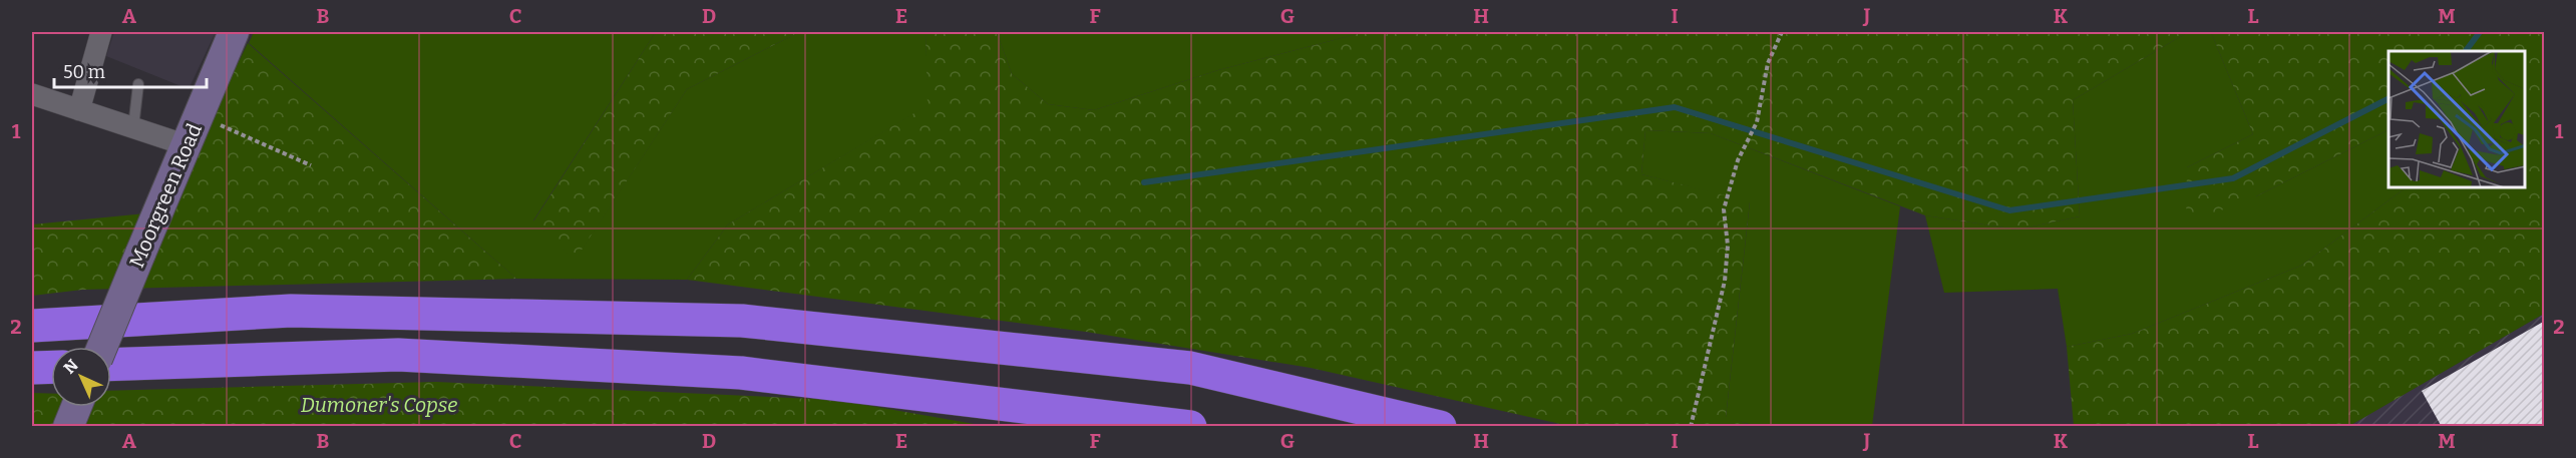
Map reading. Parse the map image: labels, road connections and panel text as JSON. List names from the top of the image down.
{
  "streets": {
    "street": ["Moorgreen Road"]
  },
  "parks": ["Dumoner's Copse"],
  "scale_bar": "50 m",
  "north": "top left",
  "grid": {
    "columns": [
      "A",
      "B",
      "C",
      "D",
      "E",
      "F",
      "G",
      "H",
      "I",
      "J",
      "K",
      "L",
      "M"
    ],
    "rows": ["1", "2"]
  }
}
